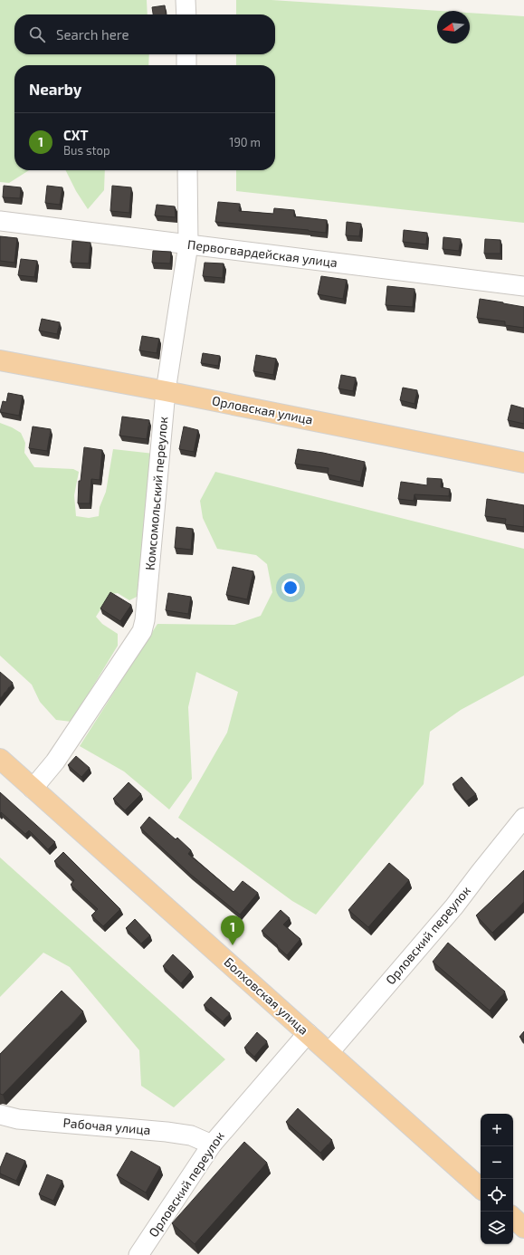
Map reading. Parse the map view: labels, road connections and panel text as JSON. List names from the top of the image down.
{
  "streets": {
    "main road": ["Орловская улица", "Болховская улица"],
    "street": [
      "Первогвардейская улица",
      "Комсомольский переулок",
      "Орловский переулок",
      "Рабочая улица"
    ]
  },
  "crossings": [
    ["Первогвардейская улица", "Комсомольский переулок"],
    ["Орловская улица", "Комсомольский переулок"],
    ["Комсомольский переулок", "Болховская улица"],
    ["Орловский переулок", "Болховская улица"],
    ["Орловский переулок", "Рабочая улица"]
  ],
  "north": "left",
  "page": {
    "search": "Search here",
    "heading": "Nearby",
    "list": [
      {
        "mark": "1",
        "name": "СХТ",
        "note": "Bus stop",
        "value": "190 m"
      }
    ],
    "pins": "1",
    "map_buttons": ["+", "−"]
  }
}
